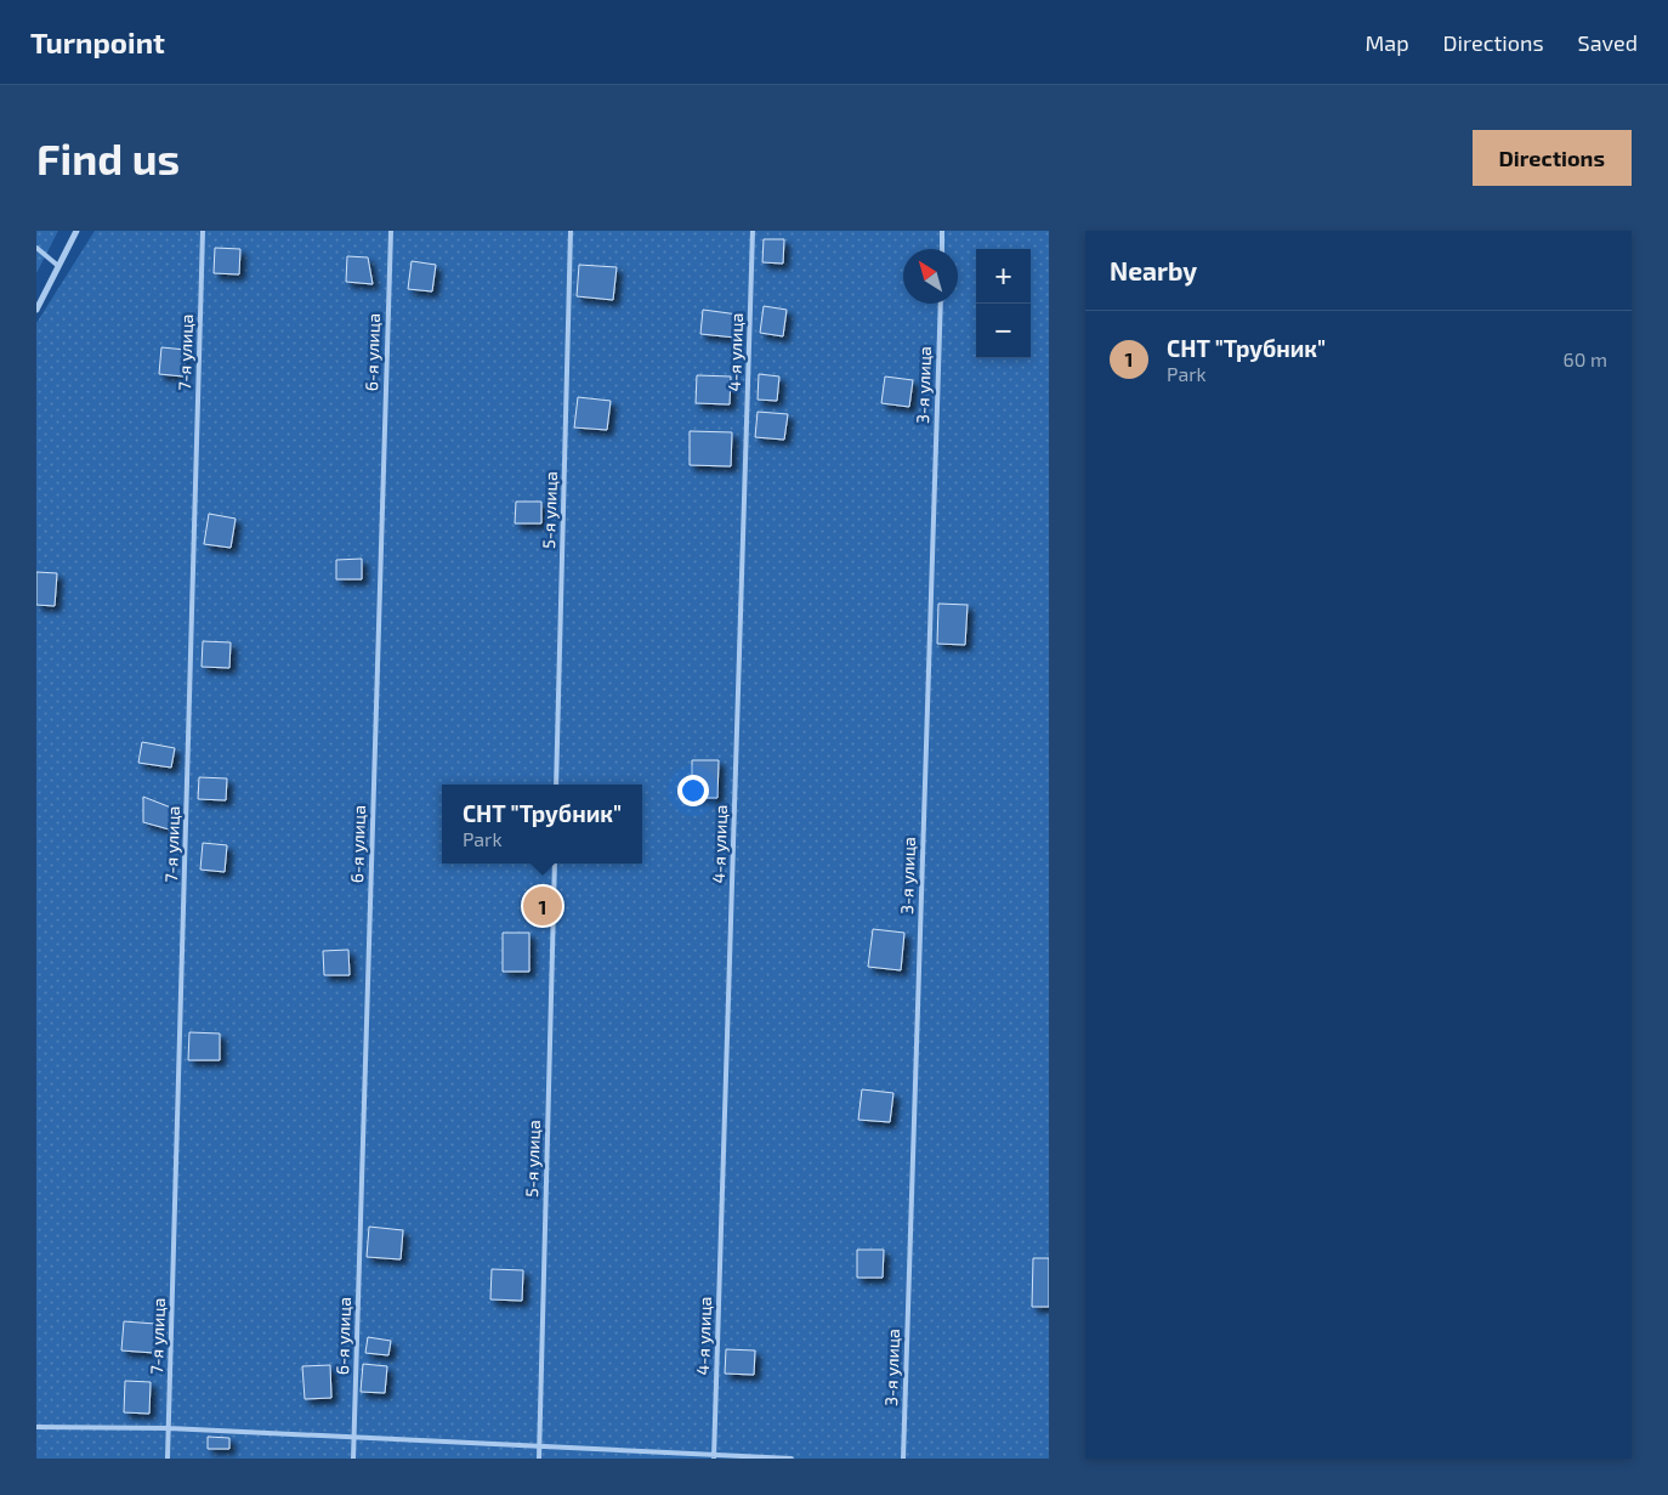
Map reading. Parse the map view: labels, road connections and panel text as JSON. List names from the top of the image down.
{
  "streets": {
    "lane": [
      "7-я улица",
      "6-я улица",
      "4-я улица",
      "3-я улица",
      "5-я улица"
    ]
  },
  "north": "top left",
  "page": {
    "header": "Turnpoint",
    "nav": ["Map", "Directions", "Saved"],
    "buttons": "Directions",
    "title": "Find us",
    "heading": "Nearby",
    "map_buttons": ["+", "−"],
    "list": [
      {
        "mark": "1",
        "name": "СНТ \"Трубник\"",
        "note": "Park",
        "value": "60 m"
      }
    ],
    "popup": ["СНТ \"Трубник\"", "Park"],
    "pins": "1"
  }
}
